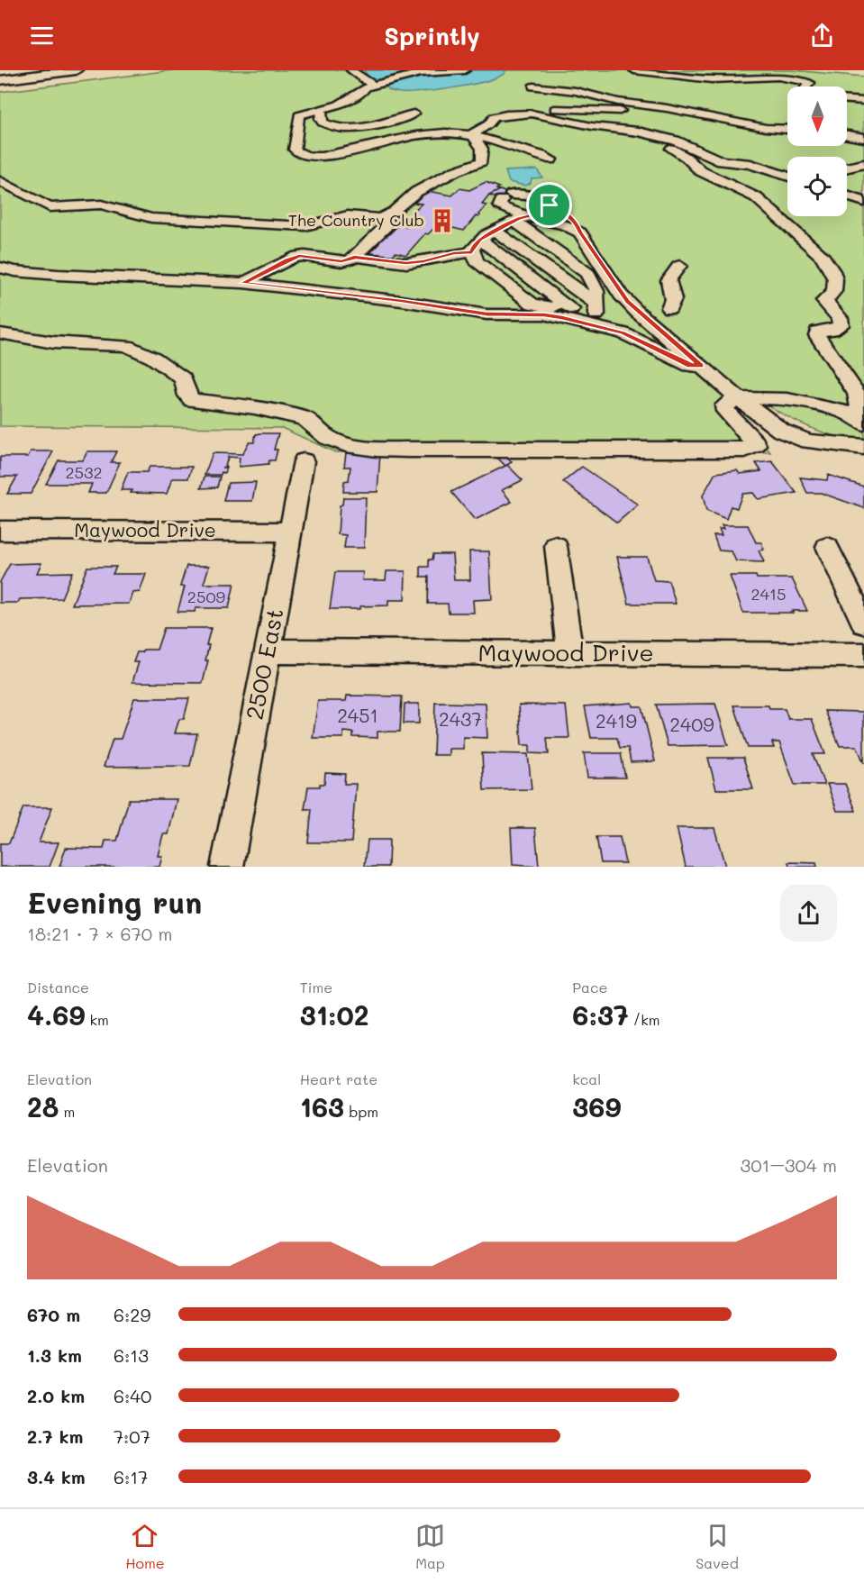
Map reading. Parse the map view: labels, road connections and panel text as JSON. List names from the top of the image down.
{
  "streets": {
    "street": ["Maywood Drive", "2500 East"]
  },
  "crossings": [
    ["Maywood Drive", "2500 East"]
  ],
  "places": {
    "building": ["The Country Club"]
  },
  "house_numbers": [
    "2532",
    "2415",
    "2509",
    "2451",
    "2437",
    "2419",
    "2409"
  ],
  "north": "bottom",
  "page": {
    "header": "Sprintly",
    "heading": ["Evening run", "18:21 · 7 × 670 m"],
    "stats": [
      ["Distance", "4.69 km"],
      ["Time", "31:02"],
      ["Pace", "6:37 /km"],
      ["Elevation", "28 m"],
      ["Heart rate", "163 bpm"],
      ["kcal", "369"]
    ],
    "chart": ["Elevation", "301–304 m"],
    "list": [
      {
        "name": "670 m",
        "note": "6:29"
      },
      {
        "name": "1.3 km",
        "note": "6:13"
      },
      {
        "name": "2.0 km",
        "note": "6:40"
      },
      {
        "name": "2.7 km",
        "note": "7:07"
      },
      {
        "name": "3.4 km",
        "note": "6:17"
      }
    ],
    "tabs": ["Home", "Map", "Saved"]
  }
}
